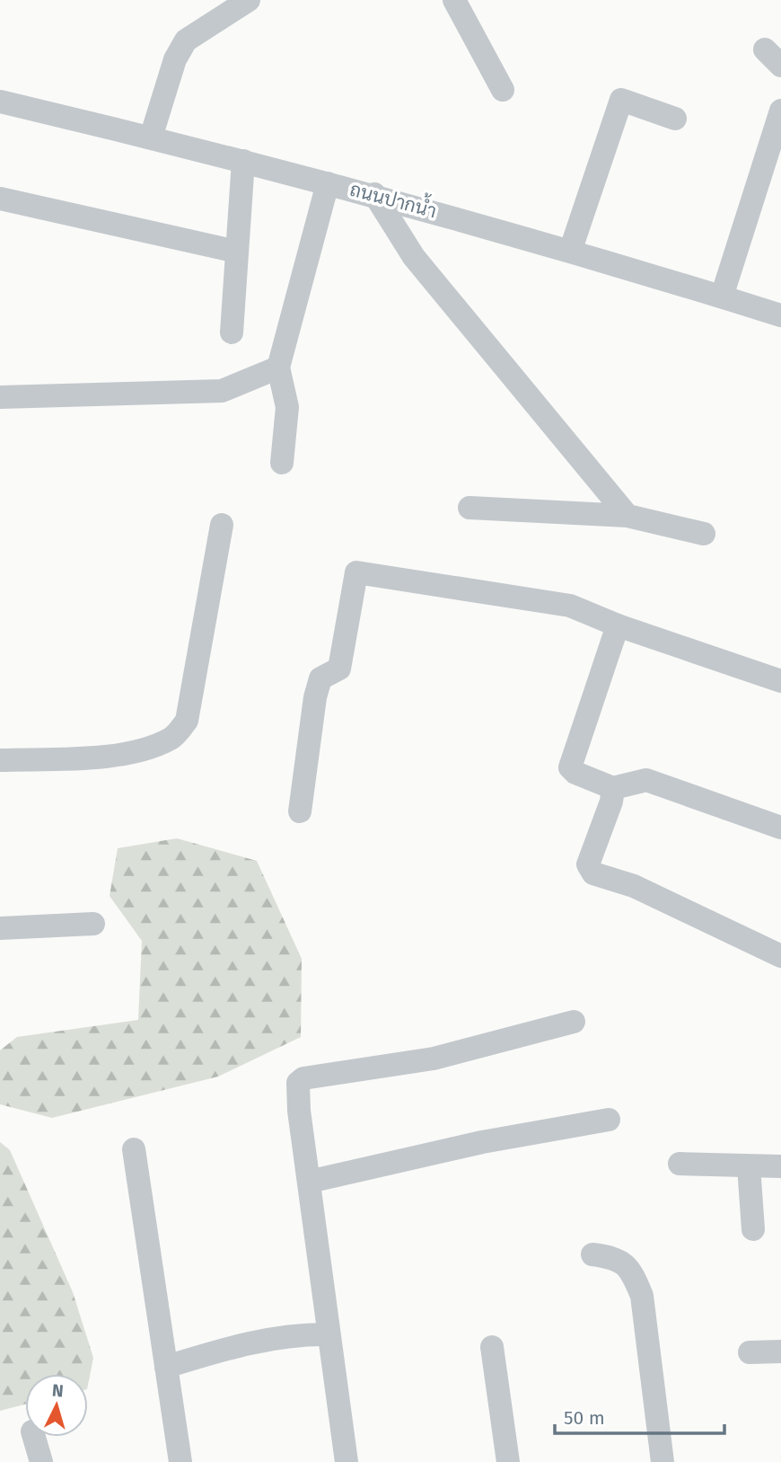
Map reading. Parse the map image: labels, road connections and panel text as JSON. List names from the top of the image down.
{
  "streets": {
    "street": ["ถนนปากน้ำ"]
  },
  "scale_bar": "50 m",
  "north": "top"
}
